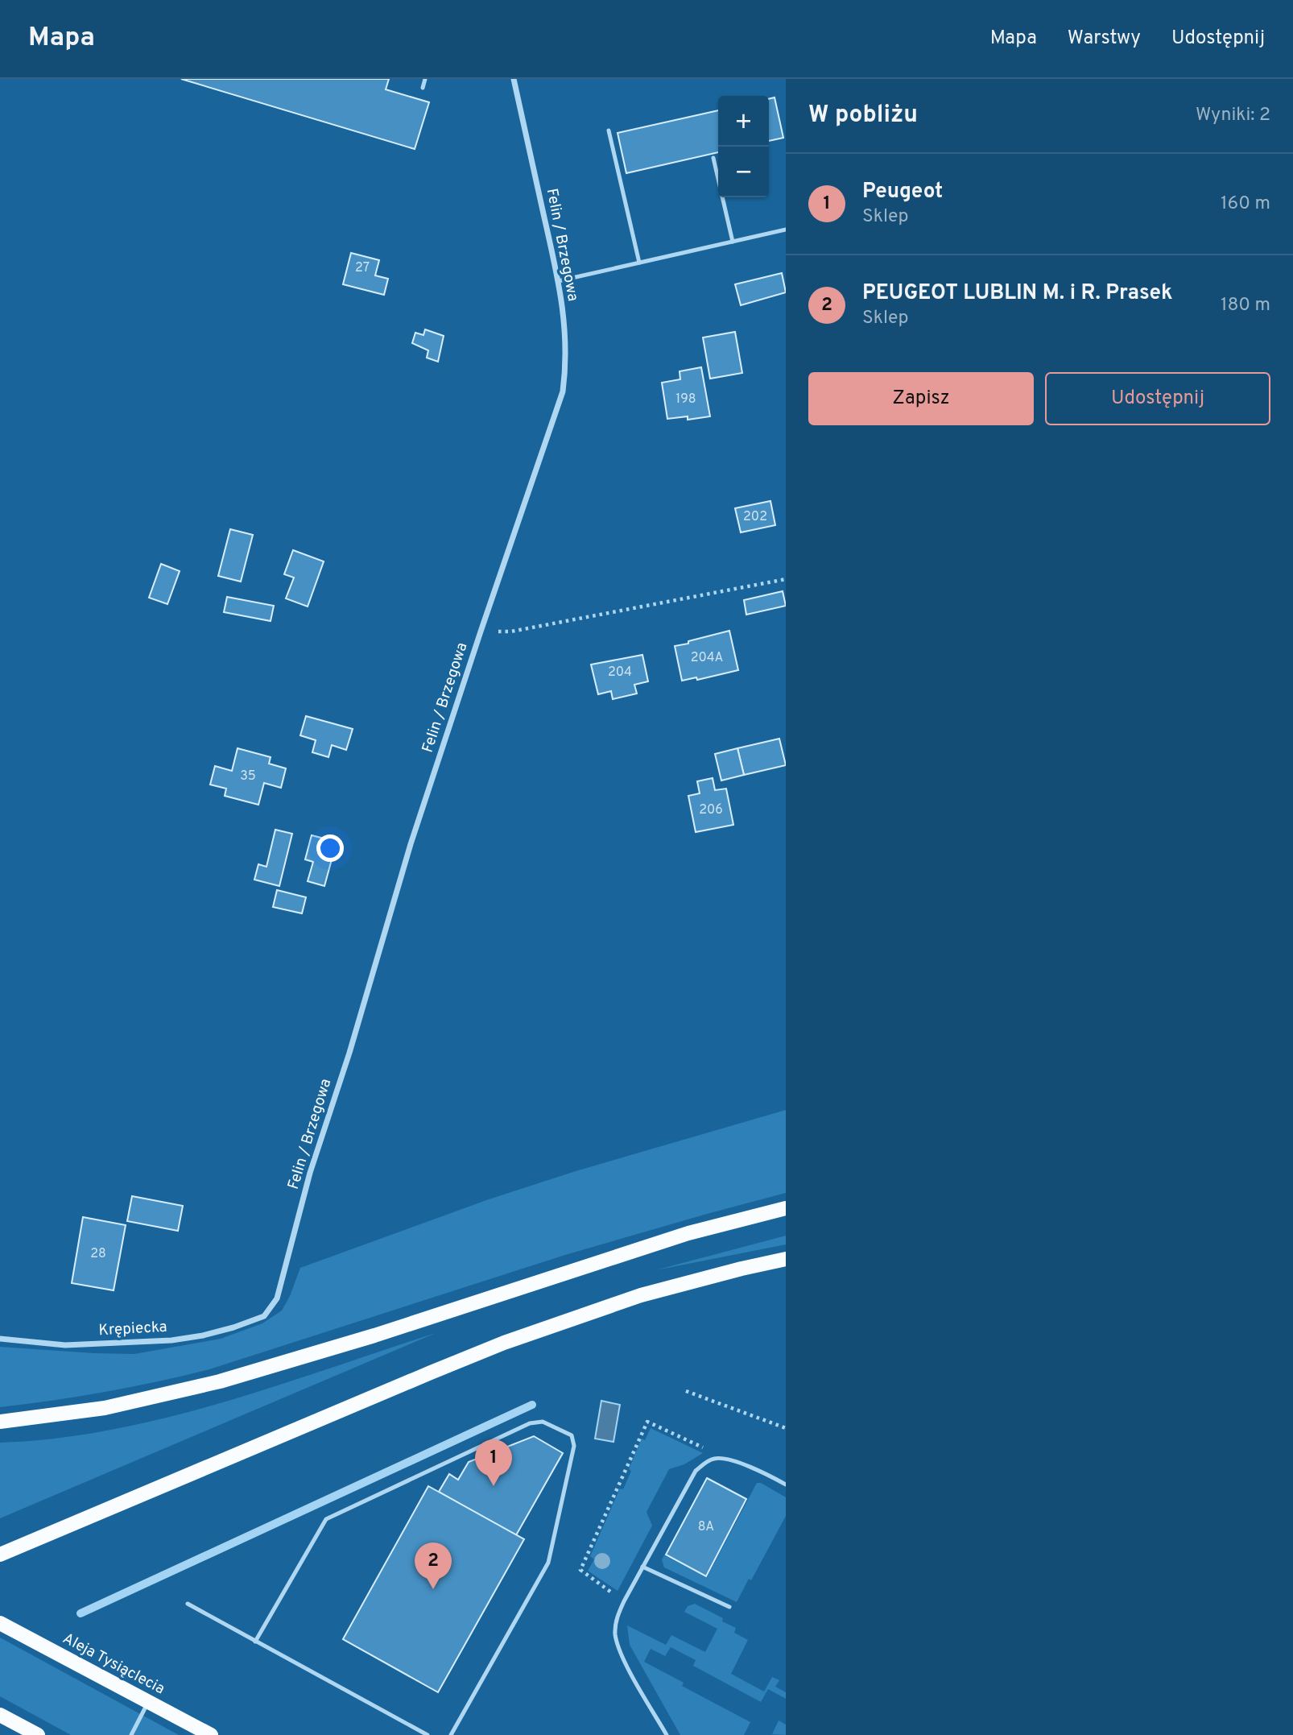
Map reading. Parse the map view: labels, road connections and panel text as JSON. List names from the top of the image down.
{
  "streets": {
    "main road": ["Aleja Tysiąclecia"],
    "street": ["Felin / Brzegowa", "Krępiecka"]
  },
  "crossings": [
    ["Felin / Brzegowa", "Krępiecka"]
  ],
  "house_numbers": [
    "27",
    "198",
    "202",
    "204A",
    "204",
    "35",
    "206",
    "28",
    "8A"
  ],
  "page": {
    "header": "Mapa",
    "nav": ["Mapa", "Warstwy", "Udostępnij"],
    "heading": ["W pobliżu", "Wyniki: 2"],
    "map_buttons": ["+", "−"],
    "list": [
      {
        "mark": "1",
        "name": "Peugeot",
        "note": "Sklep",
        "value": "160 m"
      },
      {
        "mark": "2",
        "name": "PEUGEOT LUBLIN M. i R. Prasek",
        "note": "Sklep",
        "value": "180 m"
      }
    ],
    "buttons": ["Zapisz", "Udostępnij"],
    "pins": ["1", "2"]
  }
}
